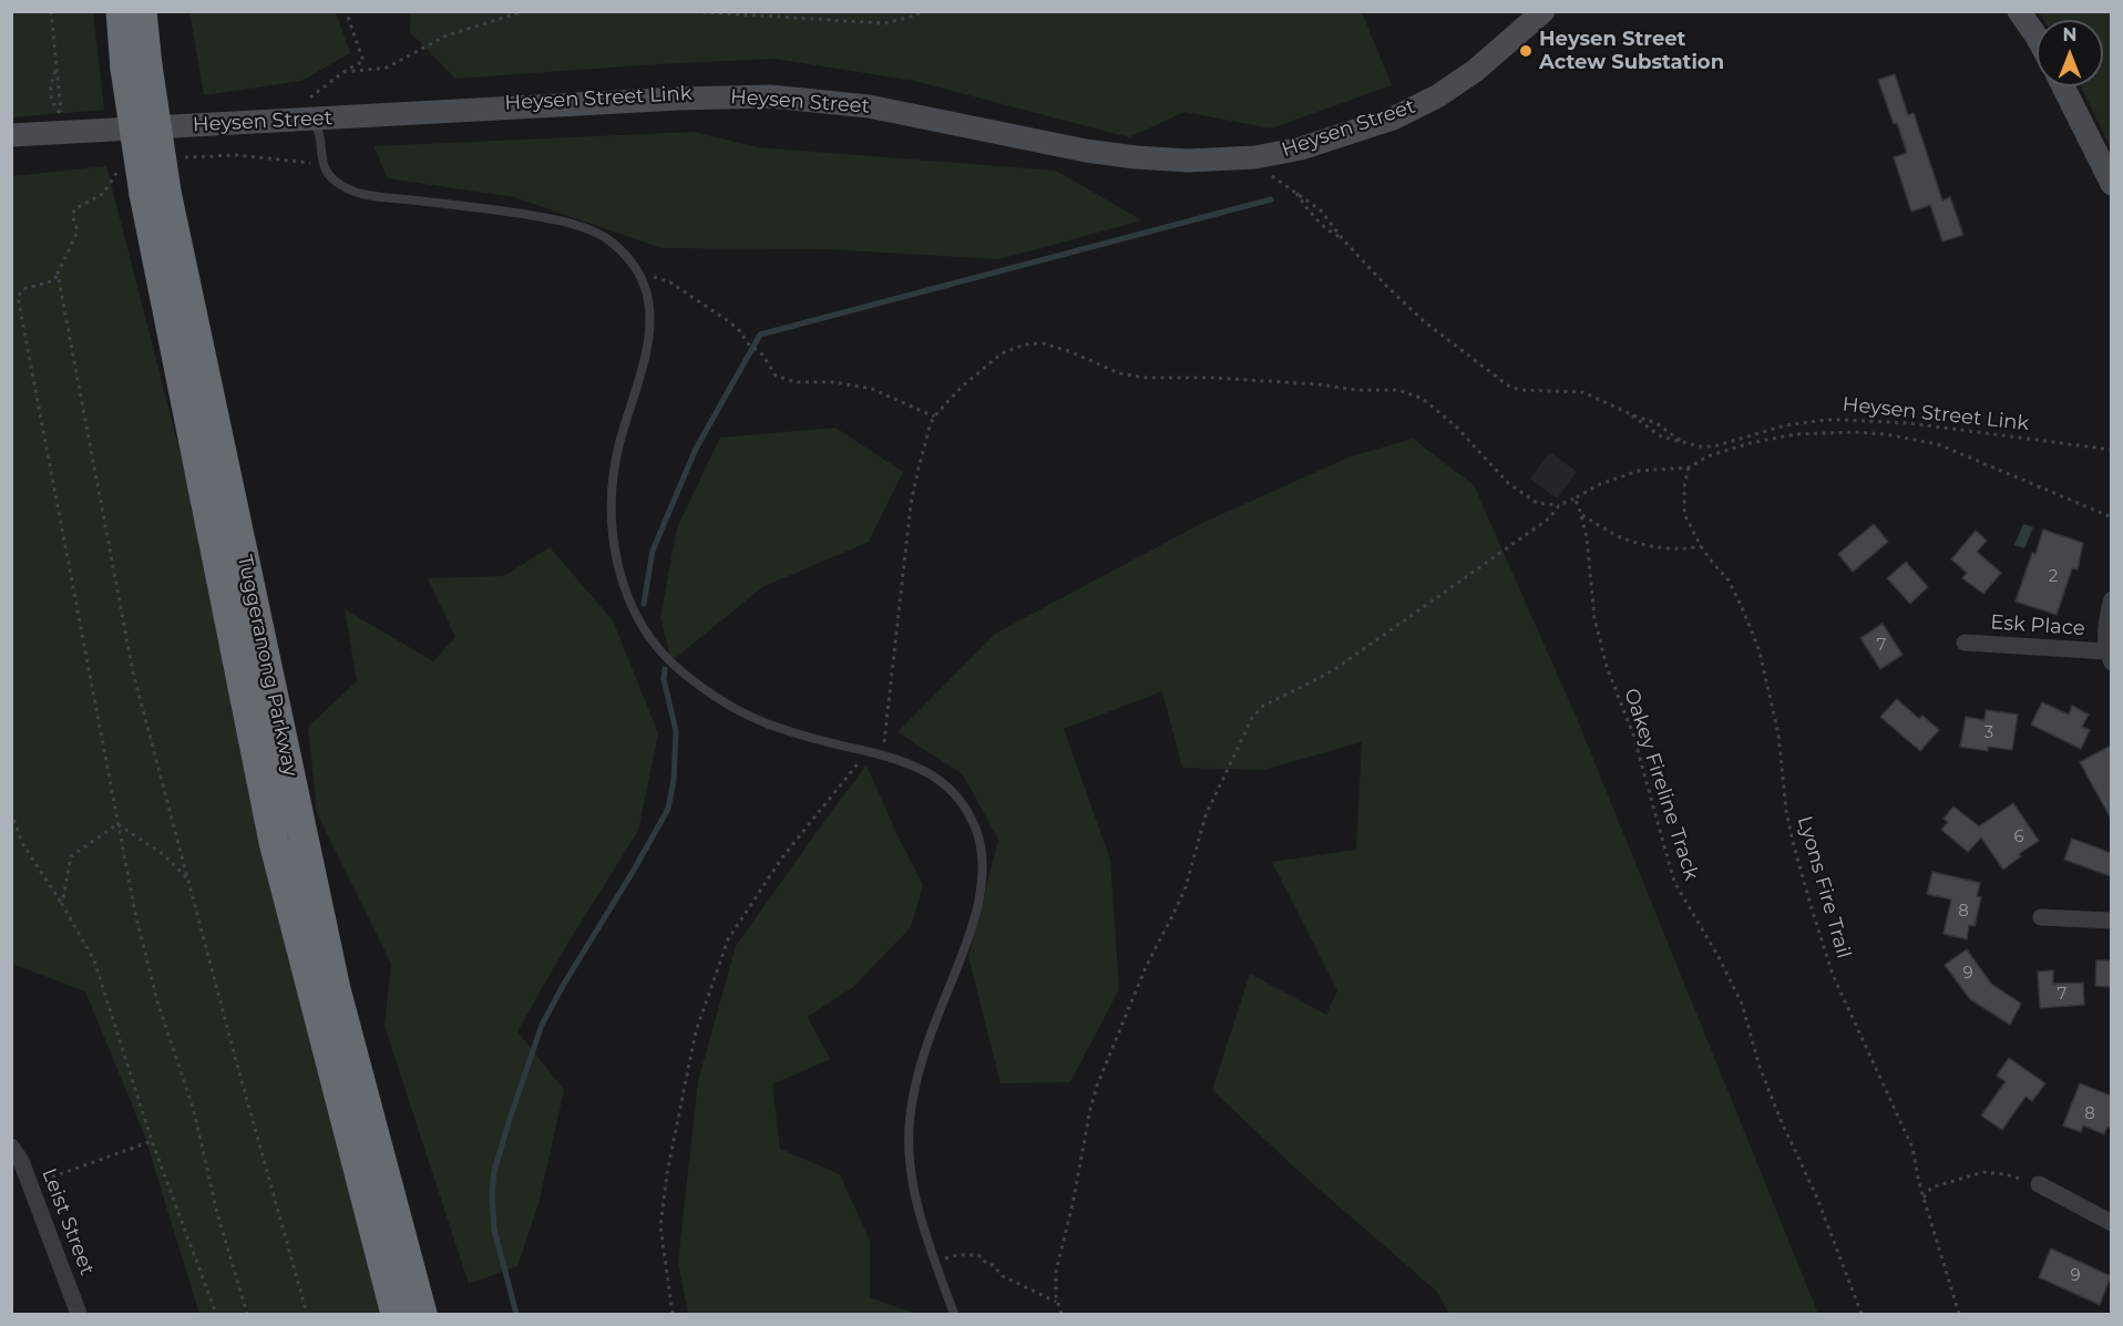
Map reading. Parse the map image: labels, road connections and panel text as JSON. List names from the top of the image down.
{
  "streets": {
    "highway": ["Tuggeranong Parkway"],
    "main road": ["Heysen Street"],
    "street": ["Esk Place", "Leist Street"],
    "path": ["Heysen Street Link", "Oakey Fireline Track", "Lyons Fire Trail"]
  },
  "places": ["Heysen Street Actew Substation"],
  "house_numbers": [
    "2",
    "7",
    "3",
    "6",
    "8",
    "9",
    "7",
    "8",
    "9"
  ],
  "north": "top"
}
